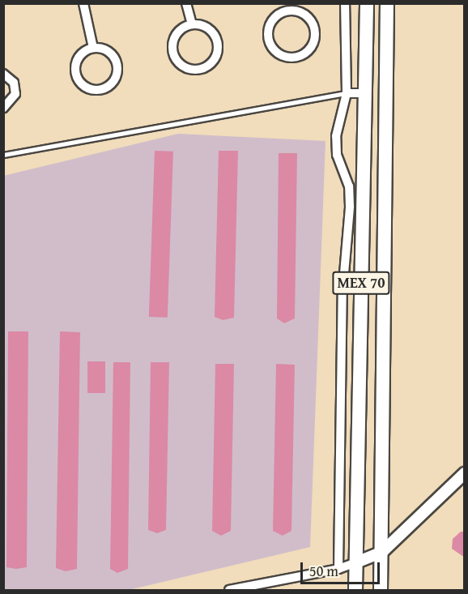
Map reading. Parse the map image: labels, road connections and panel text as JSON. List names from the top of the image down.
{
  "streets": {
    "main road": ["MEX 70"]
  },
  "scale_bar": "50 m"
}
